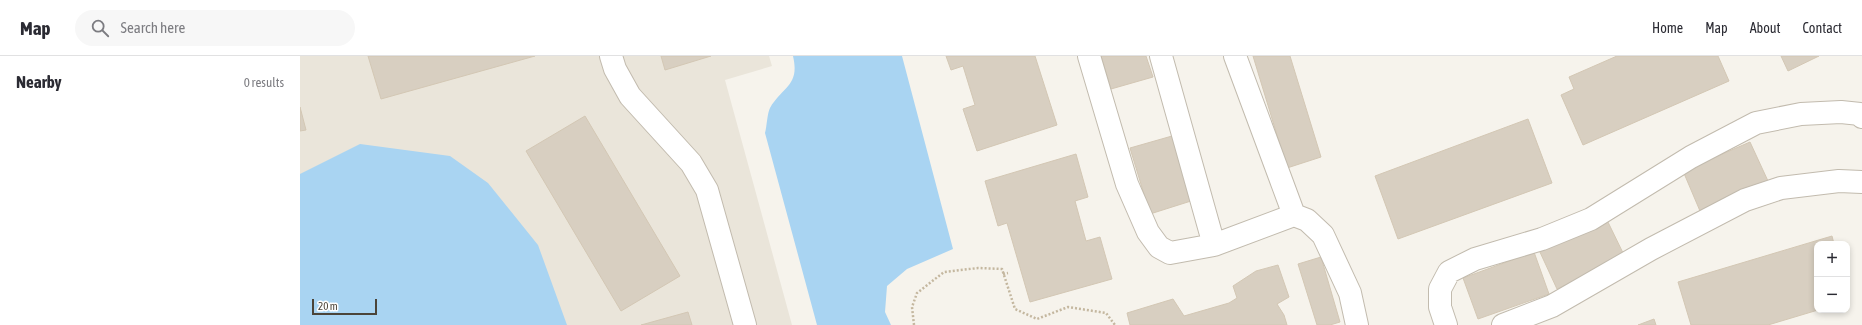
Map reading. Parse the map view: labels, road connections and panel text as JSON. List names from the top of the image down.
{
  "scale_bar": "20 m",
  "page": {
    "header": "Map",
    "search": "Search here",
    "nav": [
      "Home",
      "Map",
      "About",
      "Contact"
    ],
    "heading": ["Nearby", "0 results"],
    "map_buttons": ["+", "−"],
    "scale": "20 m"
  }
}
